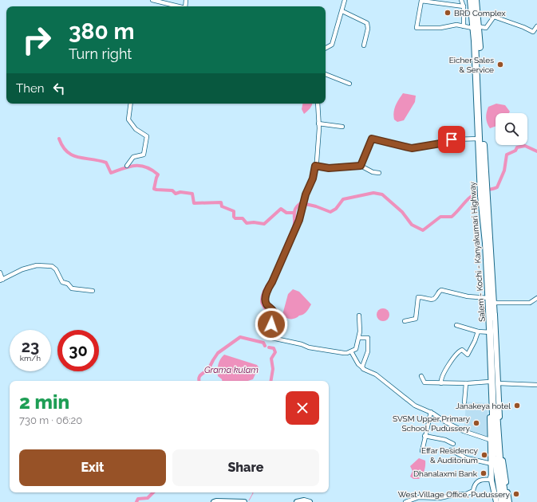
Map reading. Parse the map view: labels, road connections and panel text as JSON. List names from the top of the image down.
{
  "streets": {
    "highway": ["Salem - Kochi - Kanyakumari Highway"]
  },
  "water": ["Grama kulam"],
  "places": [
    "BRD Complex",
    "Eicher Sales & Service",
    "Janakeya hotel",
    "SVSM Upper Primary School, Pudussery",
    "Effar Residency & Auditorium",
    "Dhanalaxmi Bank",
    "West Village Office, Pudussery"
  ],
  "page": {
    "turn": ["380 m", "Turn right"],
    "then": "Then",
    "speed": "23 km/h",
    "limit": "30",
    "heading": ["2 min", "730 m · 06:20"],
    "buttons": ["Exit", "Share"]
  }
}
